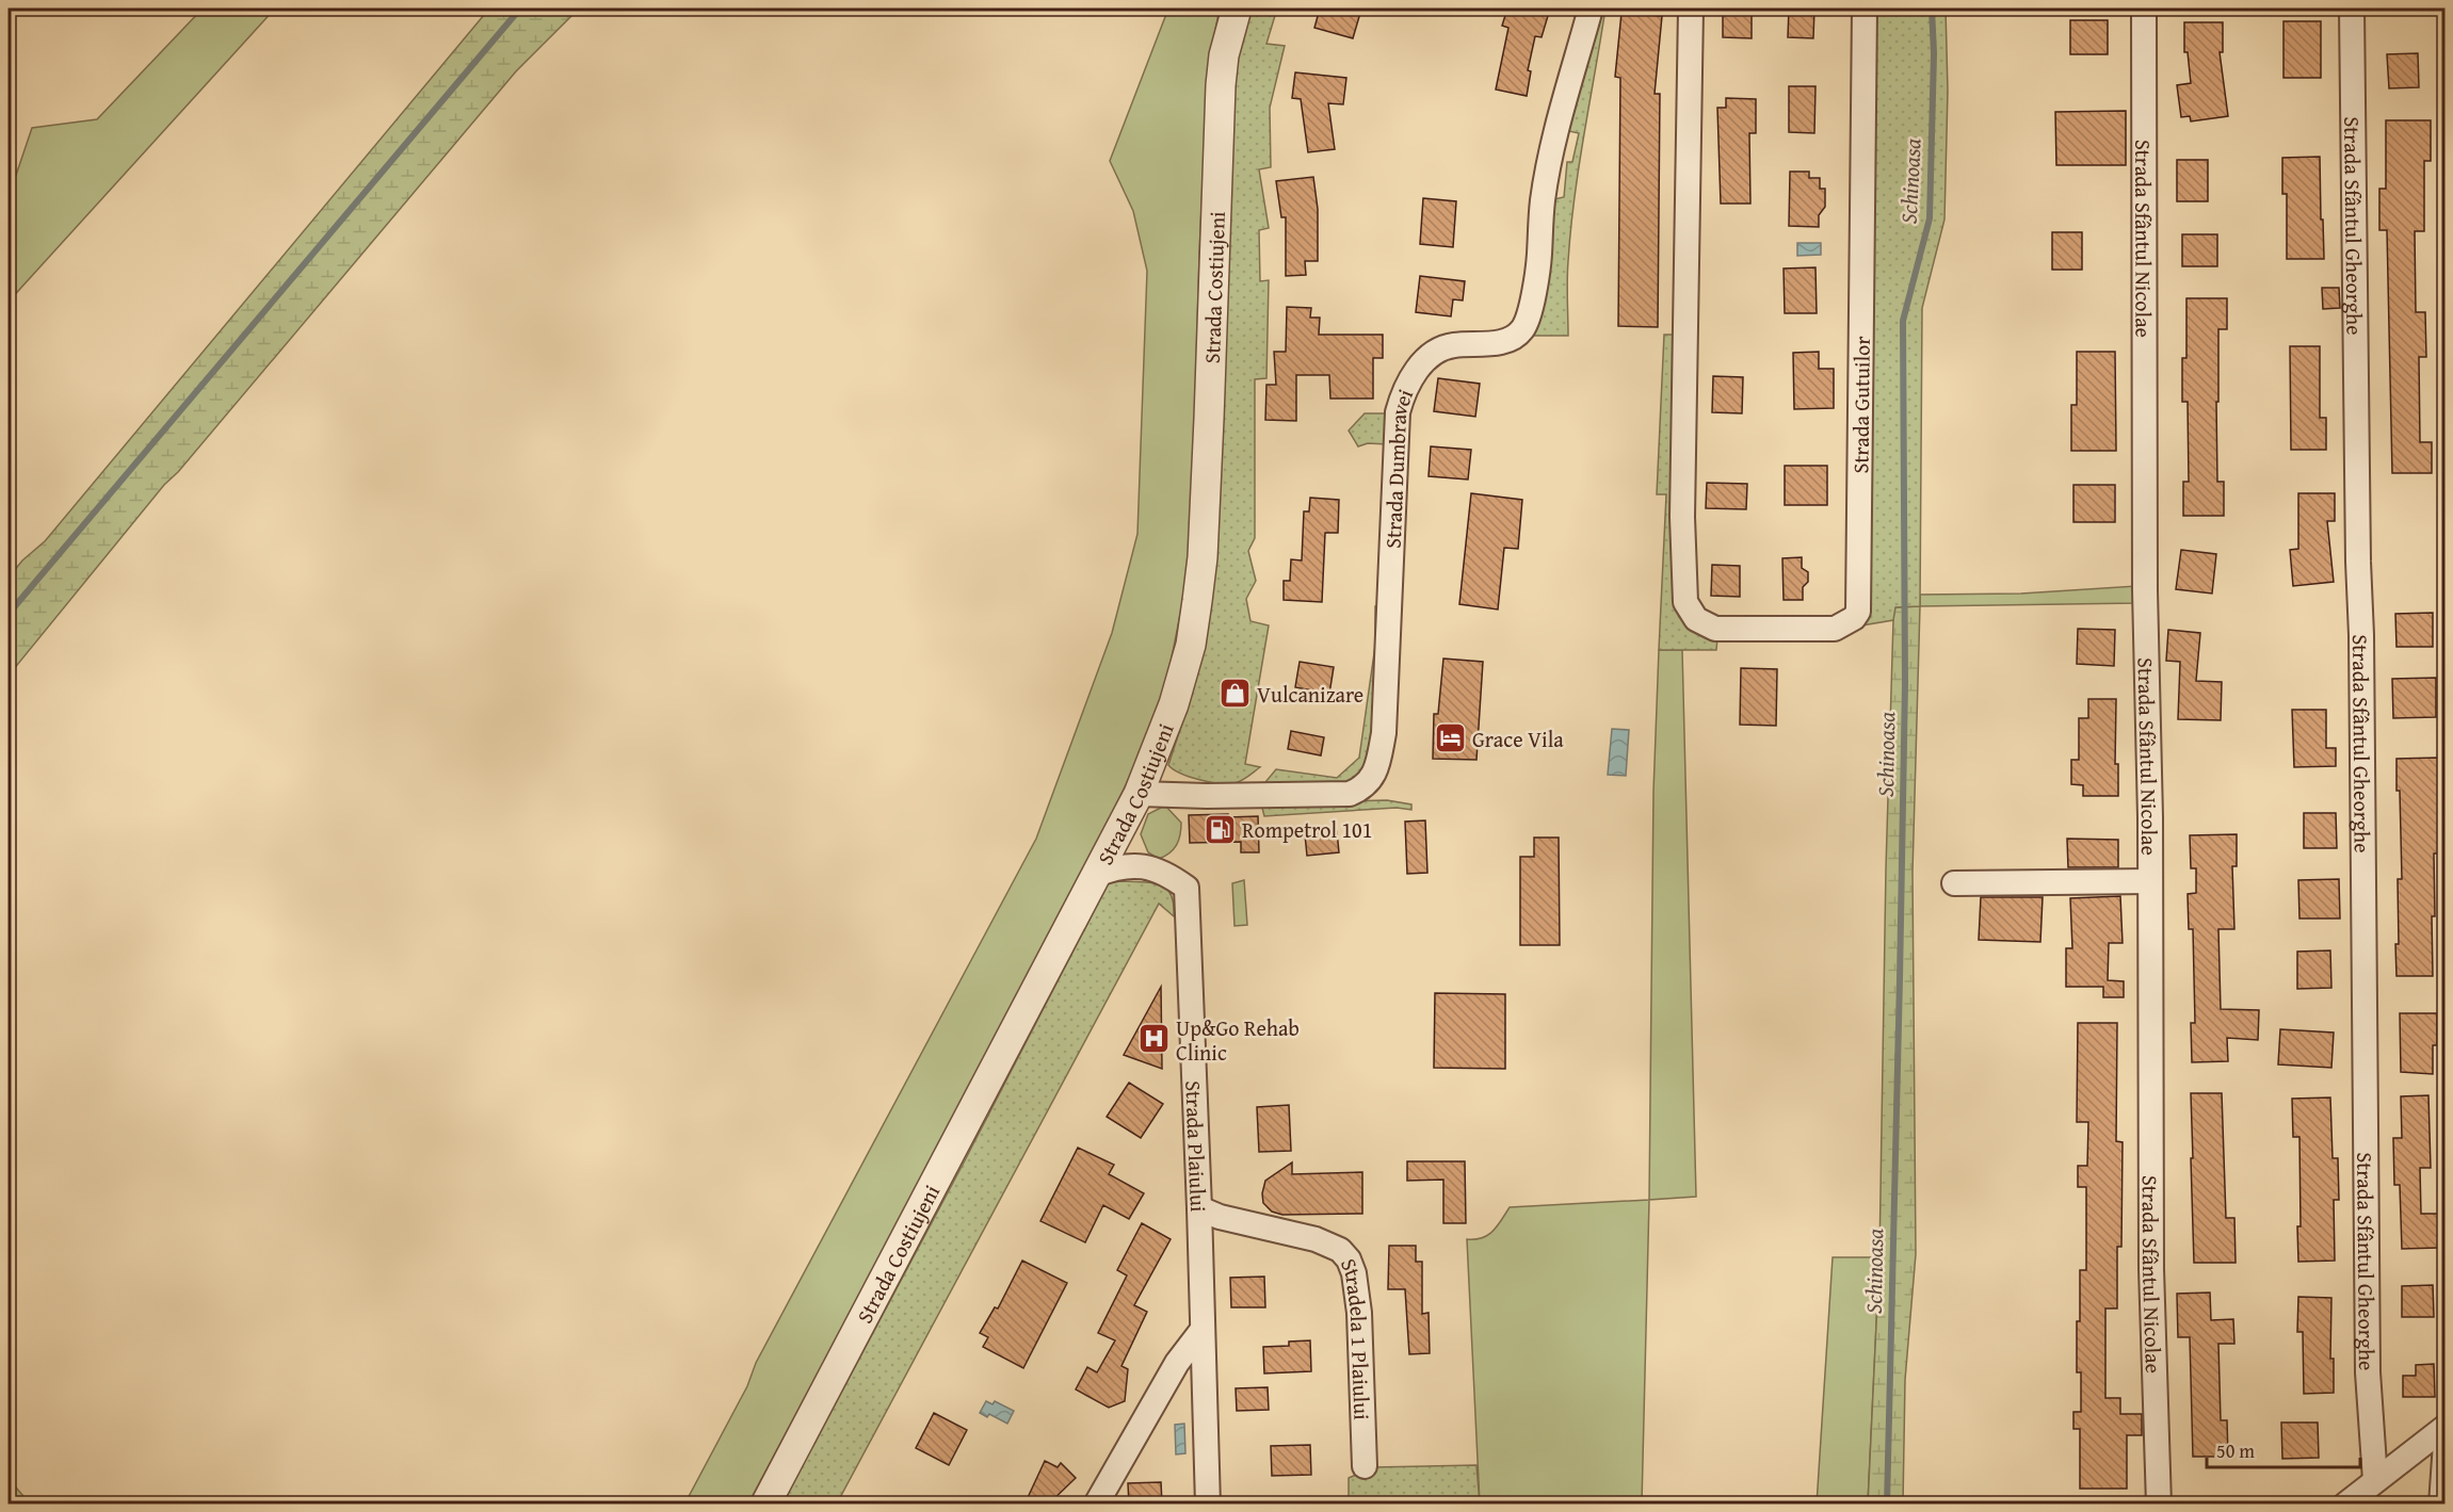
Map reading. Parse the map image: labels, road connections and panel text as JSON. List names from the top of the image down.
{
  "streets": {
    "street": [
      "Strada Sfântul Gheorghe",
      "Strada Sfântul Nicolae",
      "Strada Costiujeni",
      "Strada Gutuilor",
      "Strada Dumbravei",
      "Strada Plaiului",
      "Stradela 1 Plaiului"
    ]
  },
  "crossings": [
    ["Strada Costiujeni", "Strada Dumbravei"],
    ["Strada Costiujeni", "Strada Plaiului"],
    ["Strada Plaiului", "Stradela 1 Plaiului"]
  ],
  "water": ["Schinoasa"],
  "places": {
    "shop": ["Vulcanizare"],
    "hotel": ["Grace Vila"],
    "fuel station": ["Rompetrol 101"],
    "hospital": ["Up&Go Rehab Clinic"]
  },
  "scale_bar": "50 m"
}
